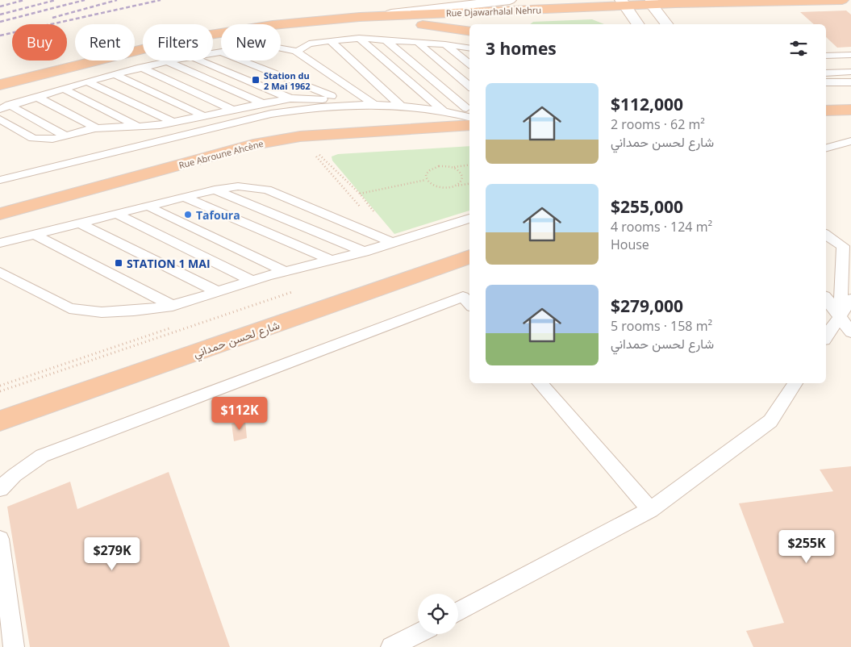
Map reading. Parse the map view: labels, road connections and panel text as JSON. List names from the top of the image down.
{
  "streets": {
    "highway": ["Rue Djawarhalal Nehru", "Rue Abroune Ahcène", "شارع لحسن حمداني"]
  },
  "places": {
    "transit": ["Station du 2 Mai 1962", "STATION 1 MAI"],
    "other": ["Tafoura"]
  },
  "page": {
    "chip": [
      "Buy",
      "Rent",
      "Filters",
      "New"
    ],
    "heading": "3 homes",
    "list": [
      {
        "name": "$112,000",
        "note": "2 rooms · 62 m² · شارع لحسن حمداني"
      },
      {
        "name": "$255,000",
        "note": "4 rooms · 124 m² · House"
      },
      {
        "name": "$279,000",
        "note": "5 rooms · 158 m² · شارع لحسن حمداني"
      }
    ],
    "price": ["$112K", "$255K", "$279K"]
  }
}
